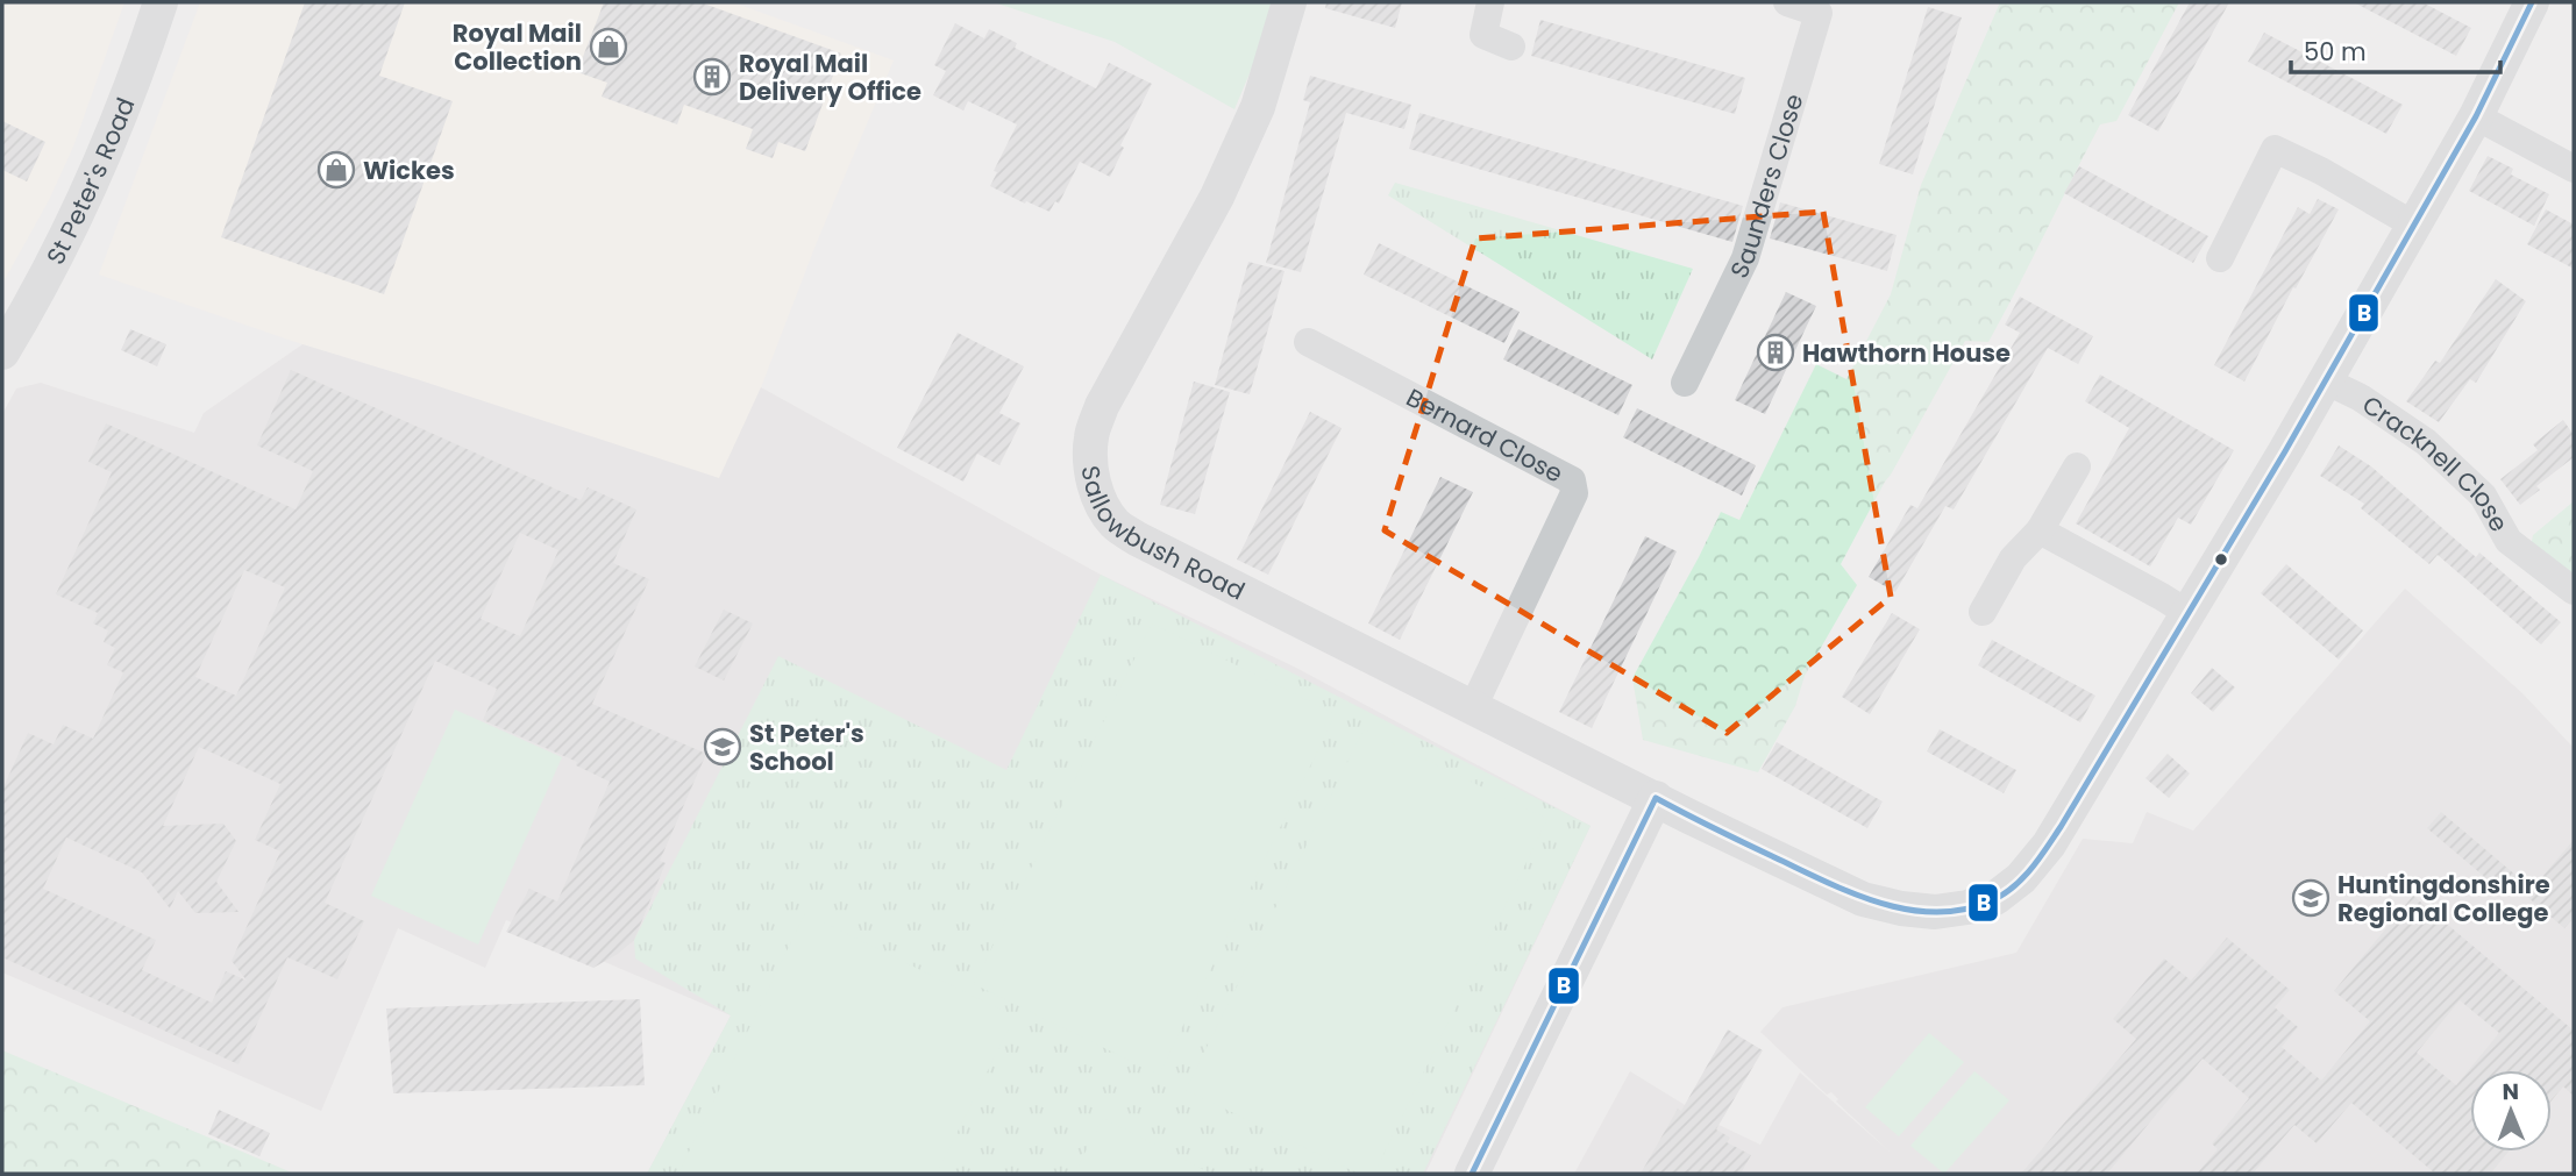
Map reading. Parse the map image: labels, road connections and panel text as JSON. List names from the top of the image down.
{
  "streets": {
    "street": [
      "St Peter's Road",
      "Saunders Close",
      "Bernard Close",
      "Cracknell Close",
      "Sallowbush Road"
    ]
  },
  "crossings": [
    ["Bernard Close", "Sallowbush Road"],
    ["Cracknell Close", "Sallowbush Road"]
  ],
  "places": {
    "shop": ["Royal Mail Collection", "Wickes"],
    "building": ["Royal Mail Delivery Office", "Hawthorn House"],
    "school or university": ["St Peter's School", "Huntingdonshire Regional College"]
  },
  "lines": ["transit line B"],
  "scale_bar": "50 m",
  "north": "top"
}
